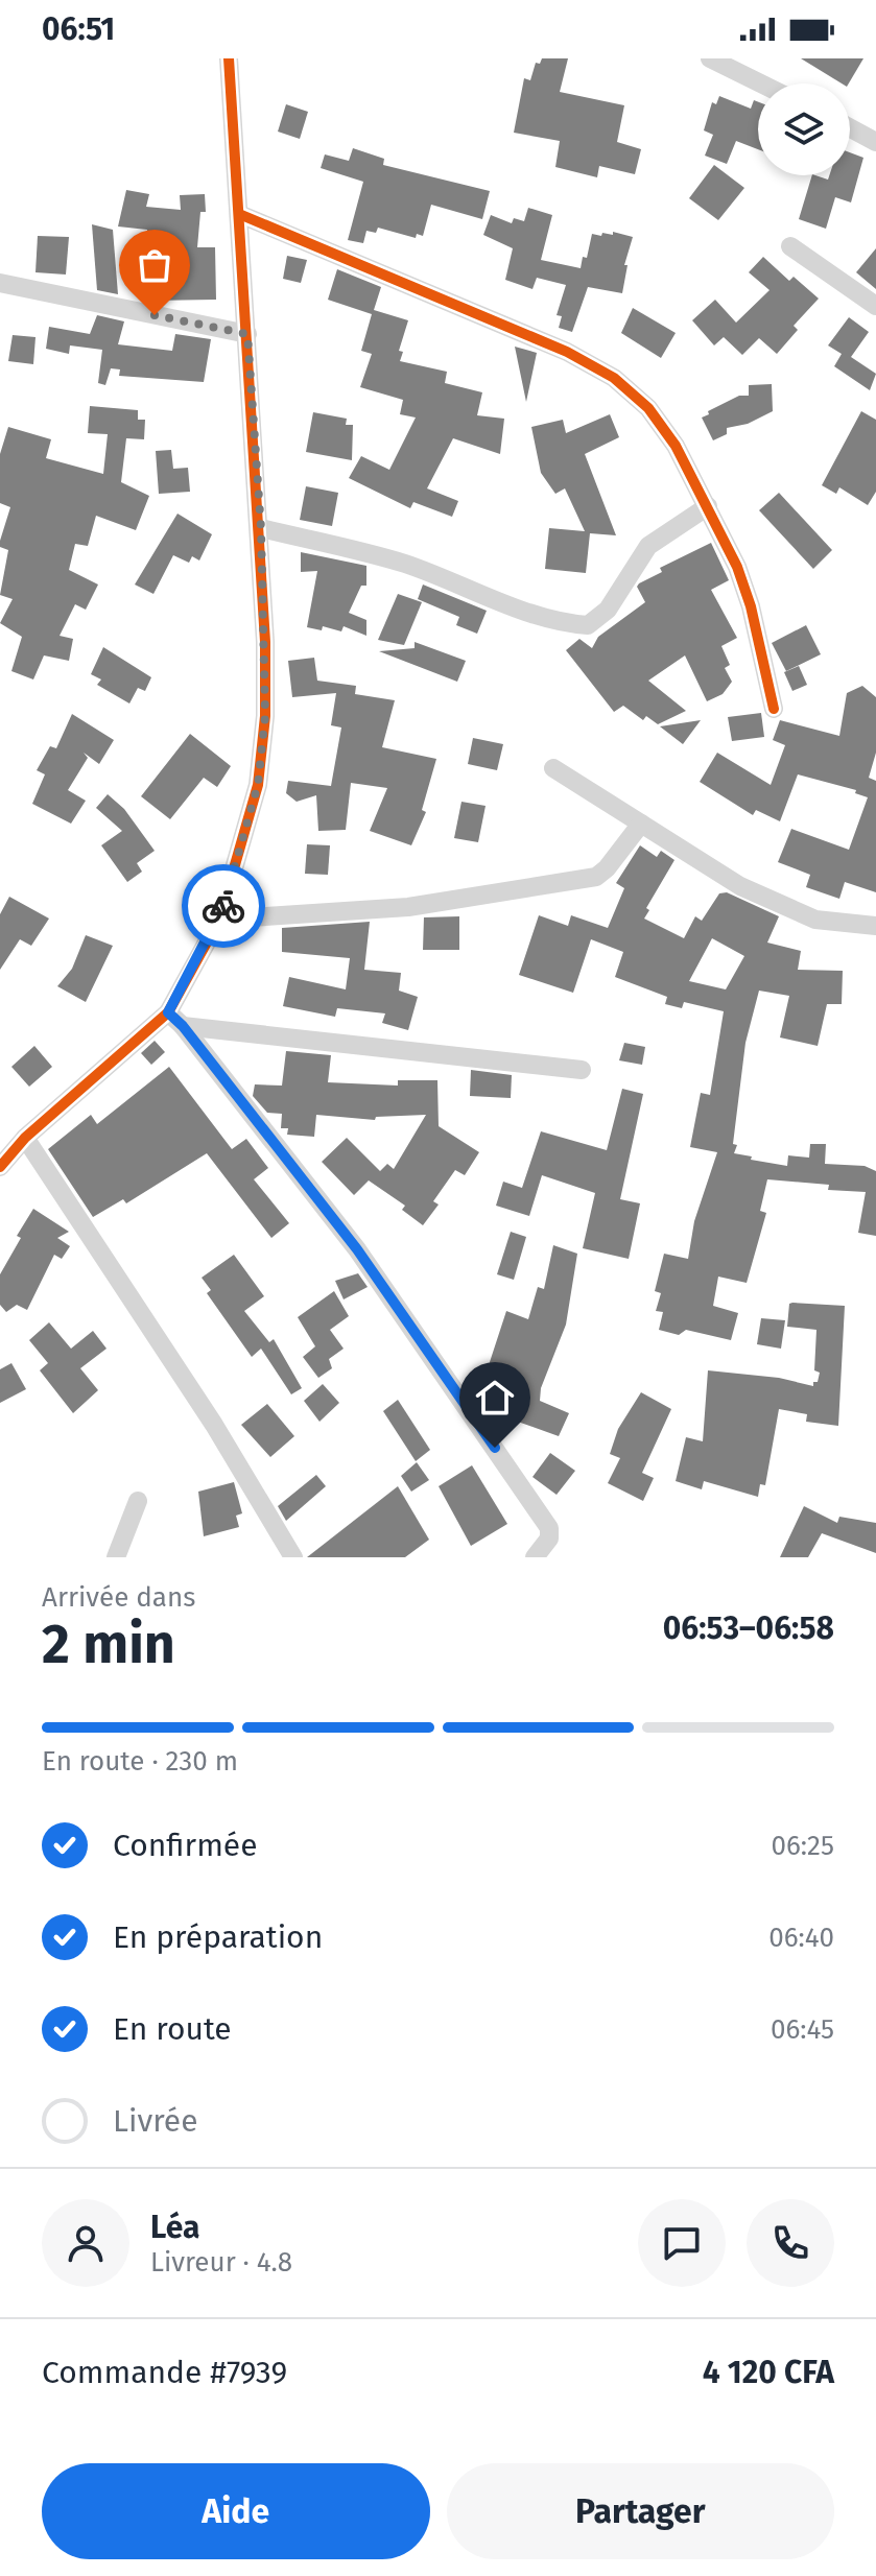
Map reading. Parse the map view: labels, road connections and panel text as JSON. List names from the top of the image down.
{
  "page": {
    "status": "06:51",
    "heading": ["2 min", "Arrivée dans", "06:53–06:58"],
    "panel": [
      "Léa",
      "Livreur · 4.8",
      "Commande #7939",
      "4 120 CFA"
    ],
    "bar": "En route · 230 m",
    "list": [
      ["Confirmée", "06:25"],
      ["En préparation", "06:40"],
      ["En route", "06:45"],
      "Livrée"
    ],
    "buttons": ["Aide", "Partager"]
  }
}
